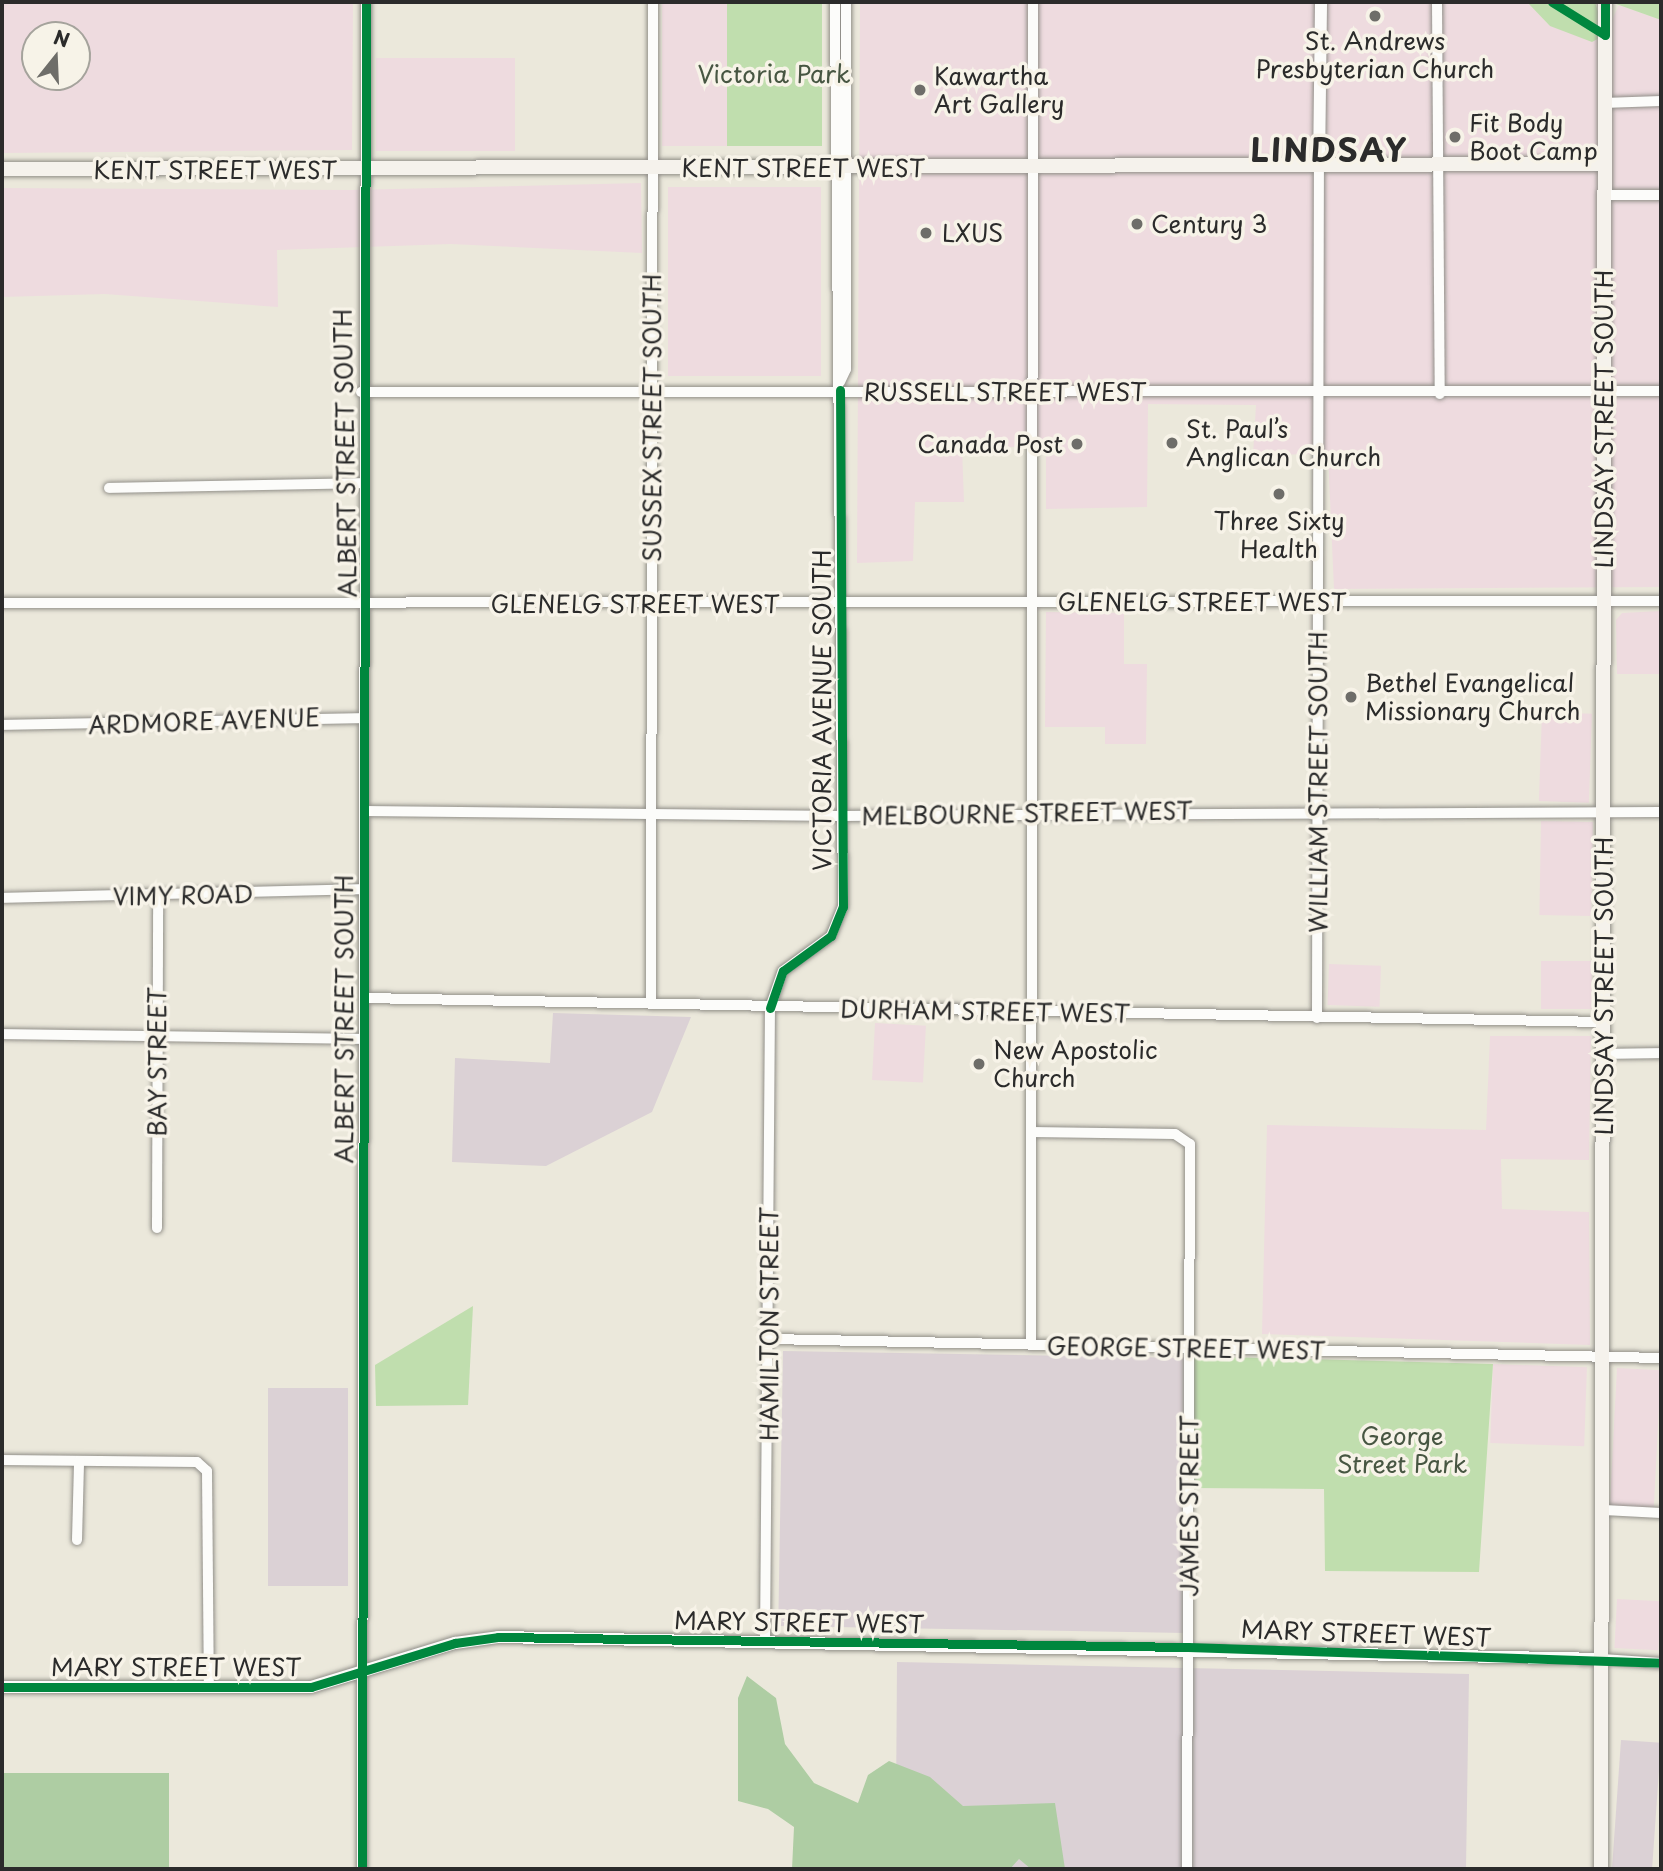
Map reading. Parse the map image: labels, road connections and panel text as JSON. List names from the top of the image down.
{
  "streets": {
    "main road": ["KENT STREET WEST", "LINDSAY STREET SOUTH"],
    "street": [
      "RUSSELL STREET WEST",
      "SUSSEX STREET SOUTH",
      "ALBERT STREET SOUTH",
      "GLENELG STREET WEST",
      "VICTORIA AVENUE SOUTH",
      "ARDMORE AVENUE",
      "WILLIAM STREET SOUTH",
      "MELBOURNE STREET WEST",
      "VIMY ROAD",
      "DURHAM STREET WEST",
      "BAY STREET",
      "HAMILTON STREET",
      "GEORGE STREET WEST",
      "JAMES STREET",
      "MARY STREET WEST"
    ]
  },
  "crossings": [
    ["KENT STREET WEST", "SUSSEX STREET SOUTH"],
    ["KENT STREET WEST", "LINDSAY STREET SOUTH"],
    ["KENT STREET WEST", "ALBERT STREET SOUTH"],
    ["KENT STREET WEST", "VICTORIA AVENUE SOUTH"],
    ["KENT STREET WEST", "WILLIAM STREET SOUTH"],
    ["RUSSELL STREET WEST", "SUSSEX STREET SOUTH"],
    ["RUSSELL STREET WEST", "LINDSAY STREET SOUTH"],
    ["RUSSELL STREET WEST", "ALBERT STREET SOUTH"],
    ["RUSSELL STREET WEST", "VICTORIA AVENUE SOUTH"],
    ["RUSSELL STREET WEST", "WILLIAM STREET SOUTH"],
    ["SUSSEX STREET SOUTH", "GLENELG STREET WEST"],
    ["SUSSEX STREET SOUTH", "MELBOURNE STREET WEST"],
    ["SUSSEX STREET SOUTH", "DURHAM STREET WEST"],
    ["LINDSAY STREET SOUTH", "GLENELG STREET WEST"],
    ["LINDSAY STREET SOUTH", "MELBOURNE STREET WEST"],
    ["LINDSAY STREET SOUTH", "DURHAM STREET WEST"],
    ["LINDSAY STREET SOUTH", "GEORGE STREET WEST"],
    ["LINDSAY STREET SOUTH", "MARY STREET WEST"],
    ["ALBERT STREET SOUTH", "GLENELG STREET WEST"],
    ["ALBERT STREET SOUTH", "ARDMORE AVENUE"],
    ["ALBERT STREET SOUTH", "MELBOURNE STREET WEST"],
    ["ALBERT STREET SOUTH", "VIMY ROAD"],
    ["ALBERT STREET SOUTH", "DURHAM STREET WEST"],
    ["ALBERT STREET SOUTH", "MARY STREET WEST"],
    ["GLENELG STREET WEST", "VICTORIA AVENUE SOUTH"],
    ["GLENELG STREET WEST", "WILLIAM STREET SOUTH"],
    ["VICTORIA AVENUE SOUTH", "MELBOURNE STREET WEST"],
    ["VICTORIA AVENUE SOUTH", "DURHAM STREET WEST"],
    ["VICTORIA AVENUE SOUTH", "HAMILTON STREET"],
    ["WILLIAM STREET SOUTH", "MELBOURNE STREET WEST"],
    ["WILLIAM STREET SOUTH", "DURHAM STREET WEST"],
    ["VIMY ROAD", "BAY STREET"],
    ["DURHAM STREET WEST", "HAMILTON STREET"],
    ["HAMILTON STREET", "GEORGE STREET WEST"],
    ["HAMILTON STREET", "MARY STREET WEST"],
    ["GEORGE STREET WEST", "JAMES STREET"],
    ["JAMES STREET", "MARY STREET WEST"]
  ],
  "districts": ["LINDSAY"],
  "parks": ["Victoria Park", "George Street Park"],
  "places": [
    "St. Andrews Presbyterian Church",
    "Kawartha Art Gallery",
    "Fit Body Boot Camp",
    "Century 3",
    "LXUS",
    "St. Paul’s Anglican Church",
    "Canada Post",
    "Three Sixty Health",
    "Bethel Evangelical Missionary Church",
    "New Apostolic Church"
  ],
  "north": "top"
}
